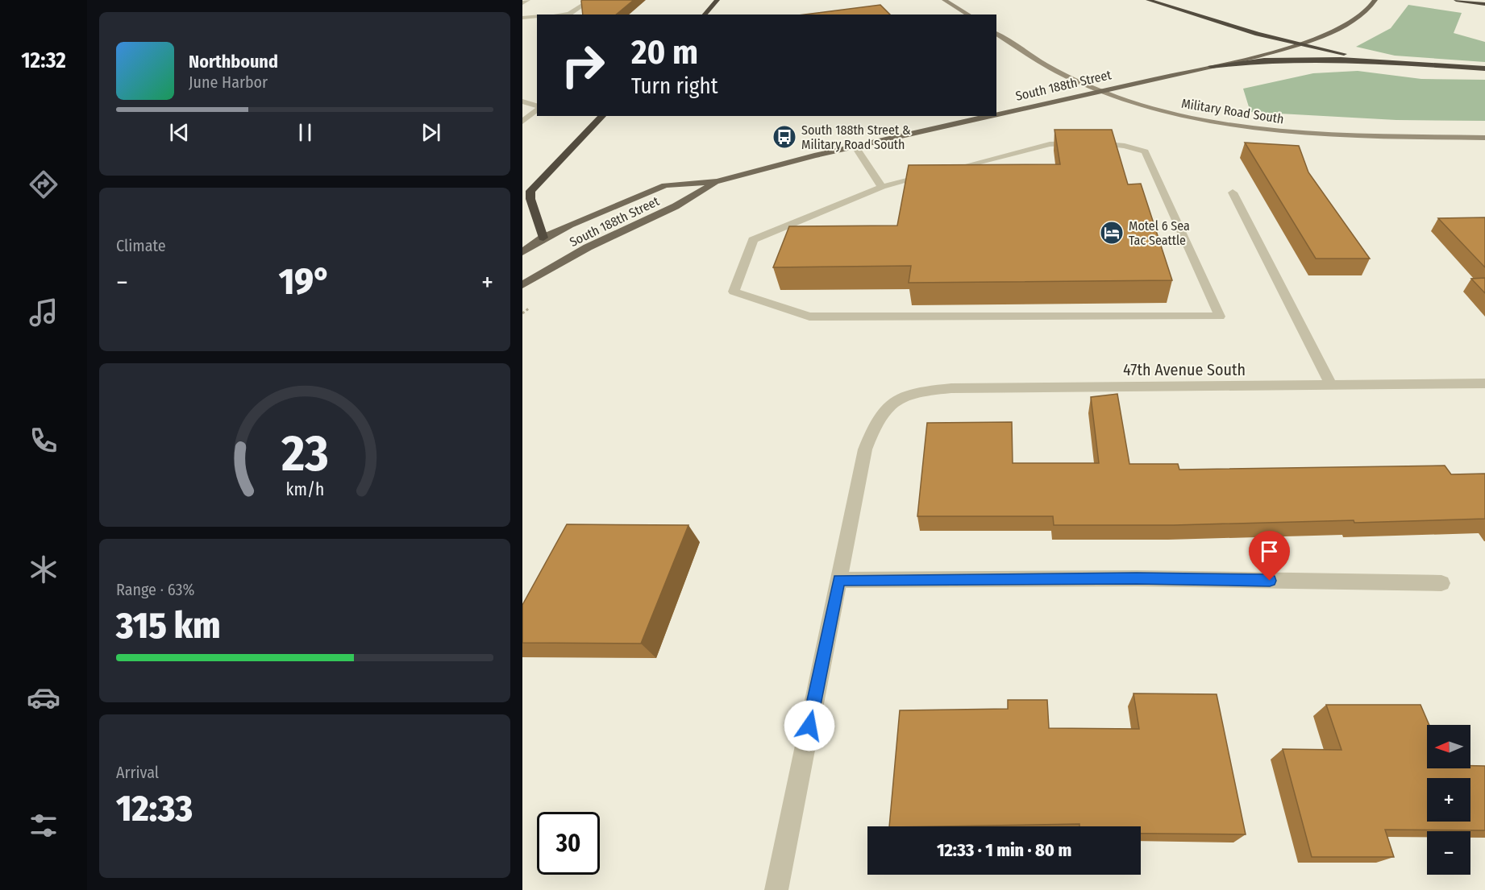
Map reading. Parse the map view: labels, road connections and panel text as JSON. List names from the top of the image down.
{
  "streets": {
    "main road": ["South 188th Street", "Military Road South"],
    "street": ["47th Avenue South"]
  },
  "crossings": [
    ["South 188th Street", "Military Road South"]
  ],
  "places": {
    "bus stop": ["South 188th Street & Military Road South"],
    "hotel": ["Motel 6 Sea Tac Seattle"]
  },
  "north": "left",
  "page": {
    "tabs": "12:32",
    "turn": ["20 m", "Turn right"],
    "song": ["Northbound", "June Harbor"],
    "tile": [
      "Climate",
      ["Range · 63%", "315 km"],
      ["Arrival", "12:33"]
    ],
    "heat": ["−", "19°", "+"],
    "map_buttons": ["+", "−"],
    "limit": "30",
    "trip": "12:33 · 1 min · 80 m",
    "gauge": ["23", "km/h"]
  }
}
